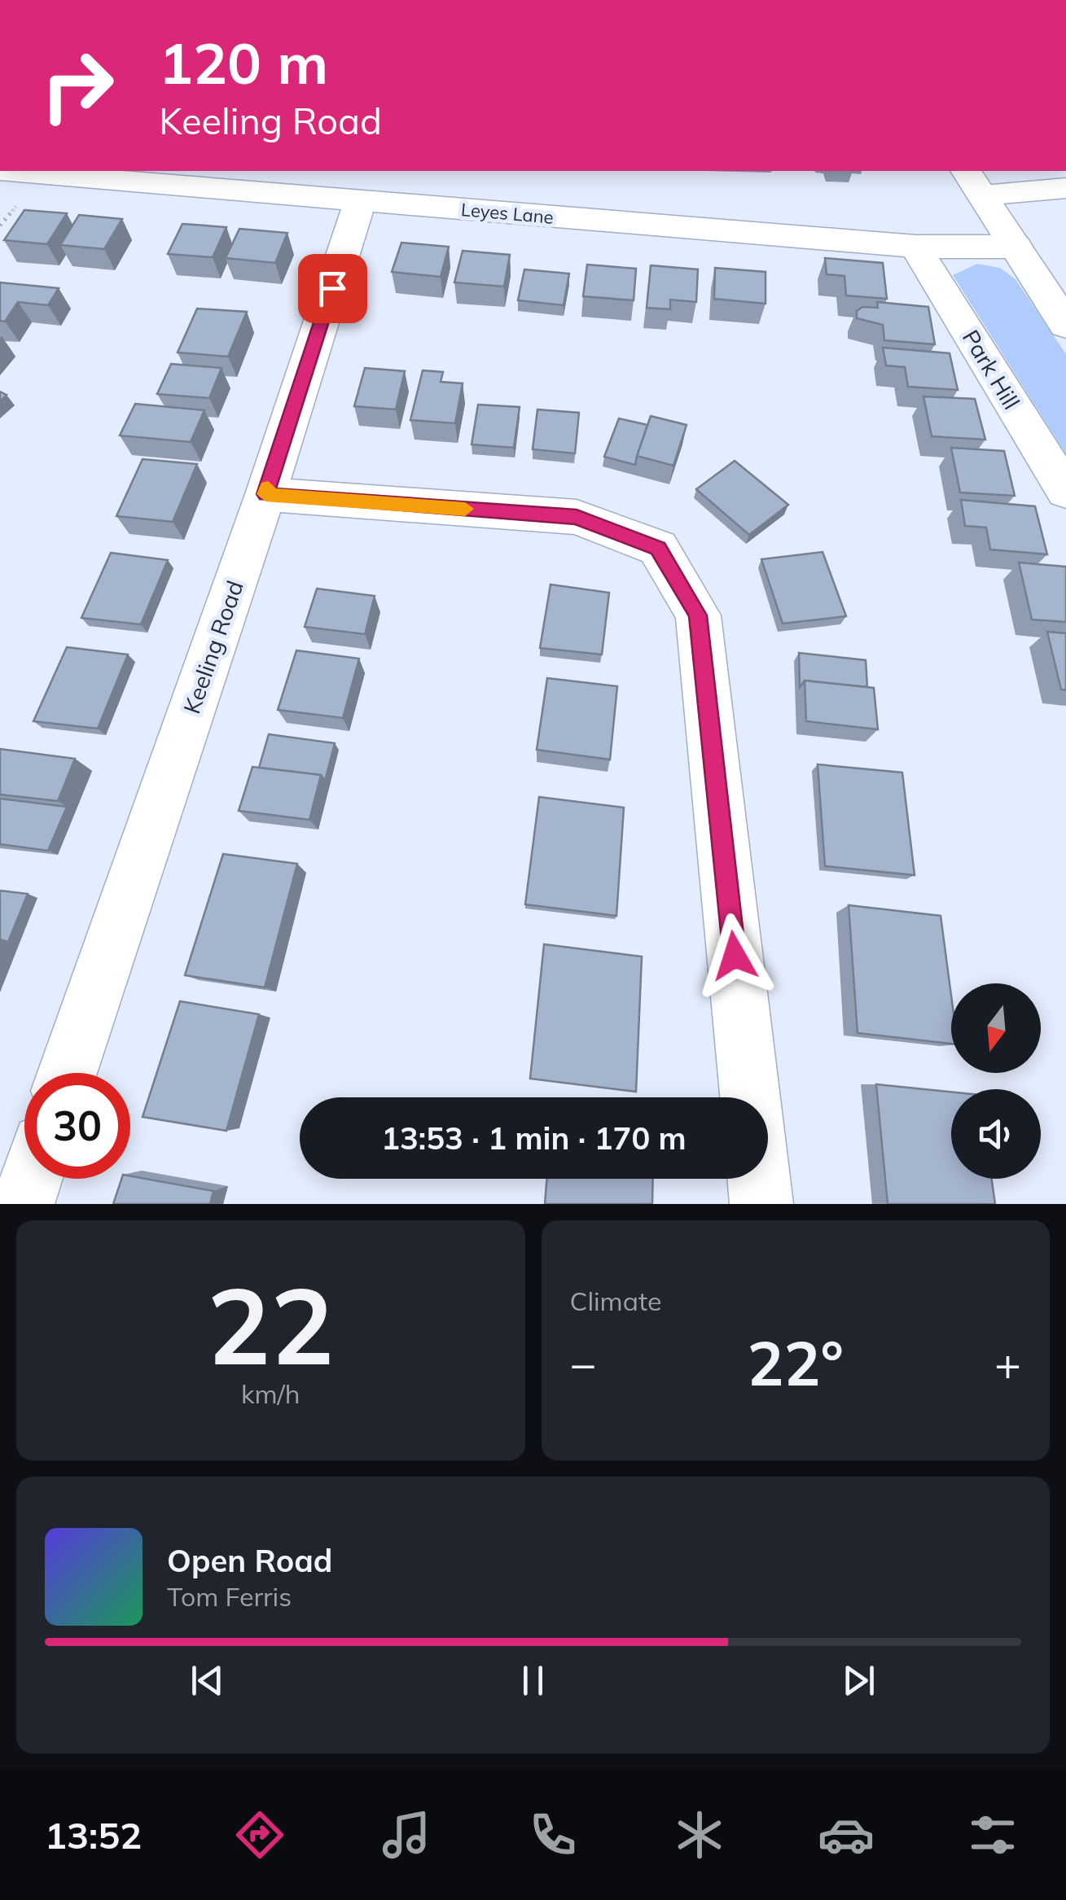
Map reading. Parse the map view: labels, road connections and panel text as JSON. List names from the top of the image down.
{
  "streets": {
    "street": ["Leyes Lane", "Park Hill", "Keeling Road"]
  },
  "crossings": [
    ["Leyes Lane", "Park Hill"],
    ["Leyes Lane", "Keeling Road"]
  ],
  "north": "bottom",
  "page": {
    "turn": ["120 m", "Keeling Road"],
    "limit": "30",
    "trip": "13:53 · 1 min · 170 m",
    "tile": [
      ["22", "km/h"],
      "Climate"
    ],
    "heat": ["−", "22°", "+"],
    "song": ["Open Road", "Tom Ferris"],
    "tabs": "13:52"
  }
}
